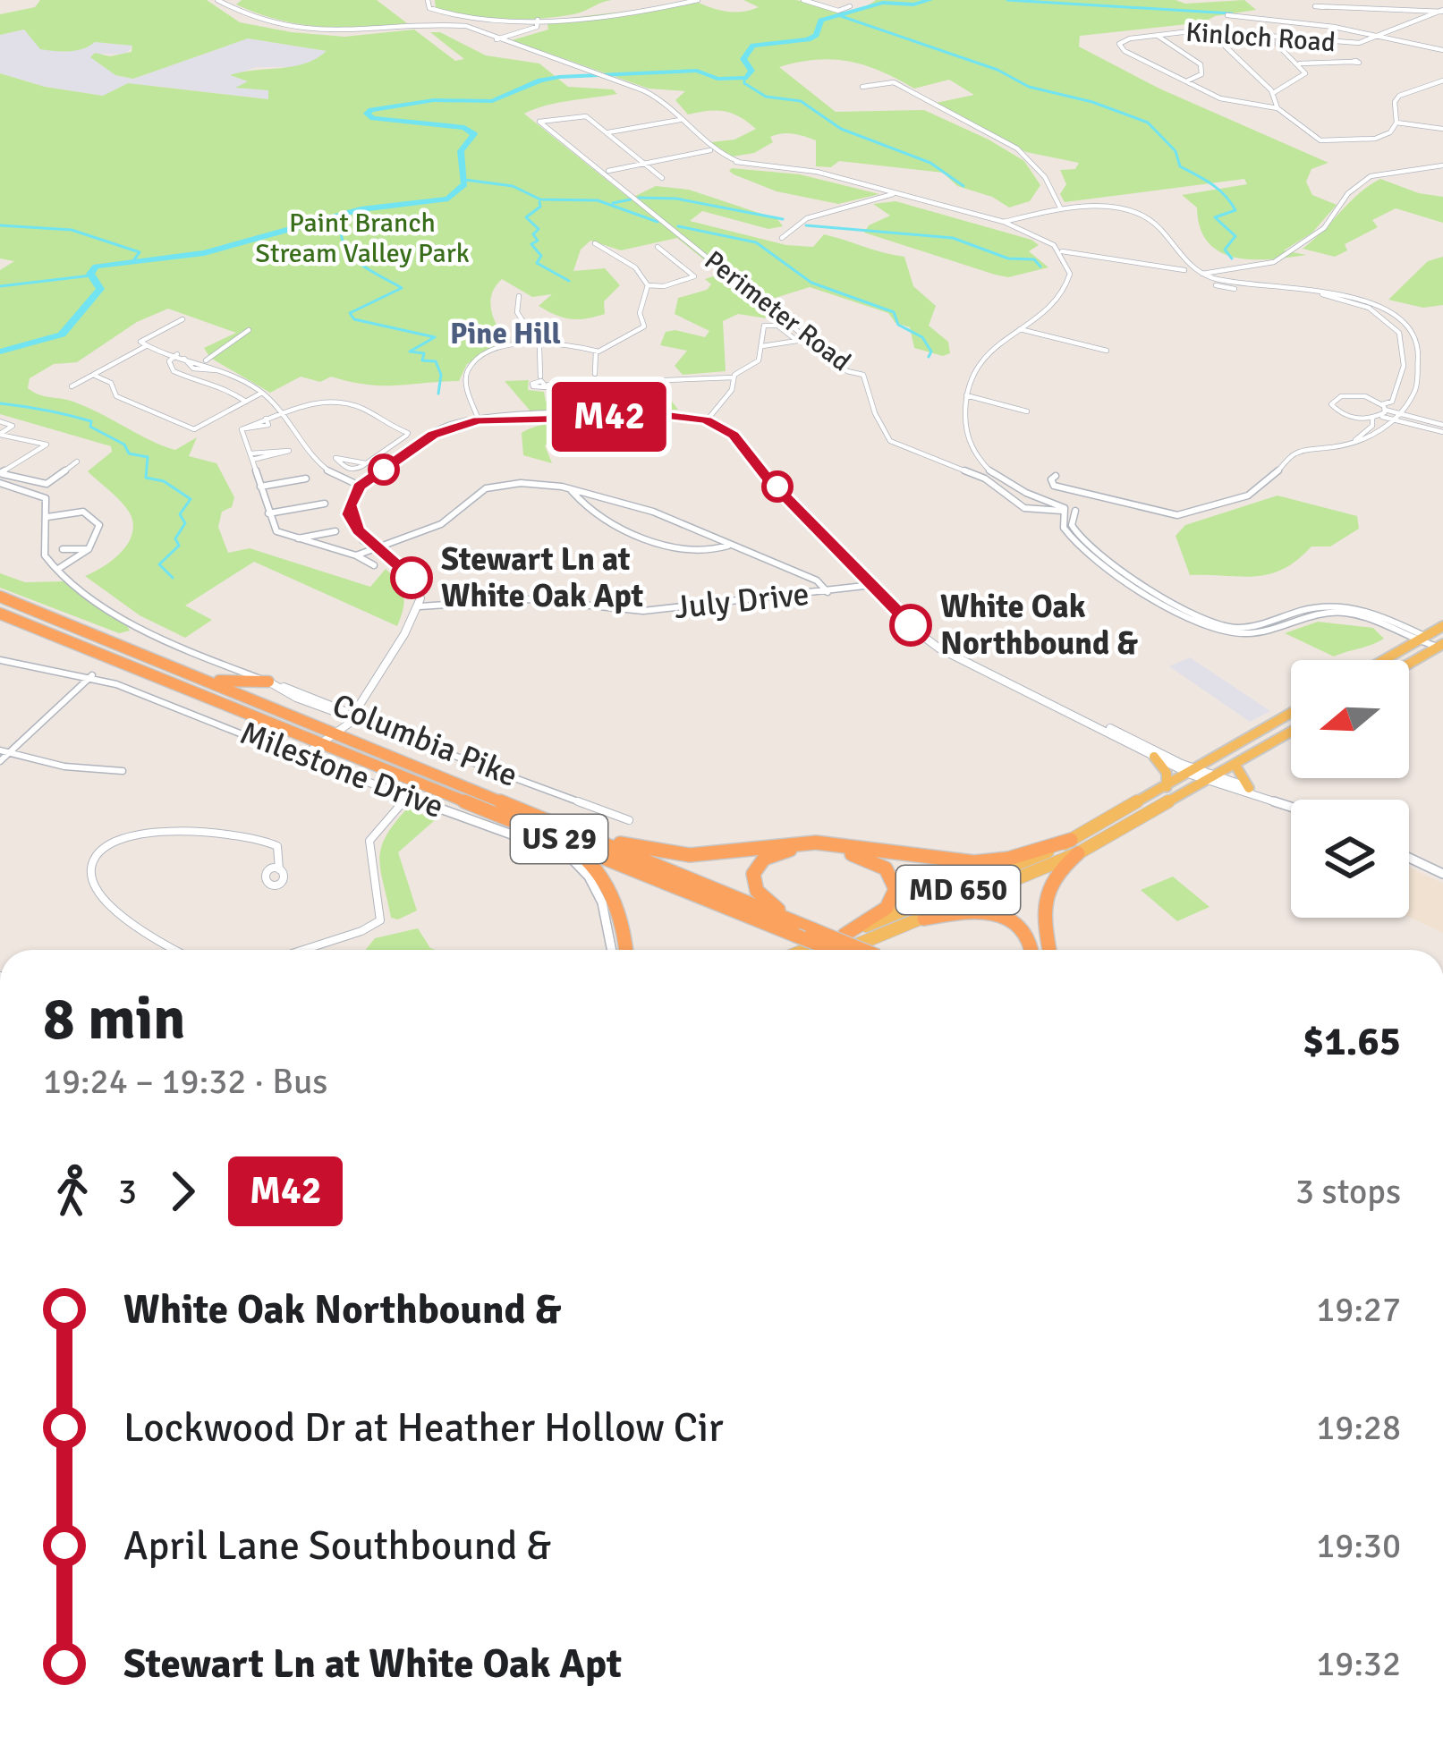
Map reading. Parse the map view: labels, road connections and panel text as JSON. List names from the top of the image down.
{
  "streets": {
    "highway": ["Columbia Pike", "US 29"],
    "main road": ["MD 650"],
    "street": [
      "Kinloch Road",
      "Perimeter Road",
      "July Drive",
      "Milestone Drive"
    ]
  },
  "districts": ["Pine Hill"],
  "parks": ["Paint Branch Stream Valley Park"],
  "places": ["Stewart Ln at White Oak Apt", "White Oak Northbound &"],
  "lines": ["bus line M42"],
  "north": "left",
  "page": {
    "on_map": "M42",
    "heading": ["8 min", "19:24 – 19:32 · Bus", "$1.65"],
    "legs": ["3", "M42", "3 stops"],
    "list": [
      {
        "name": "White Oak Northbound &",
        "value": "19:27"
      },
      {
        "name": "Lockwood Dr at Heather Hollow Cir",
        "value": "19:28"
      },
      {
        "name": "April Lane Southbound &",
        "value": "19:30"
      },
      {
        "name": "Stewart Ln at White Oak Apt",
        "value": "19:32"
      }
    ]
  }
}
